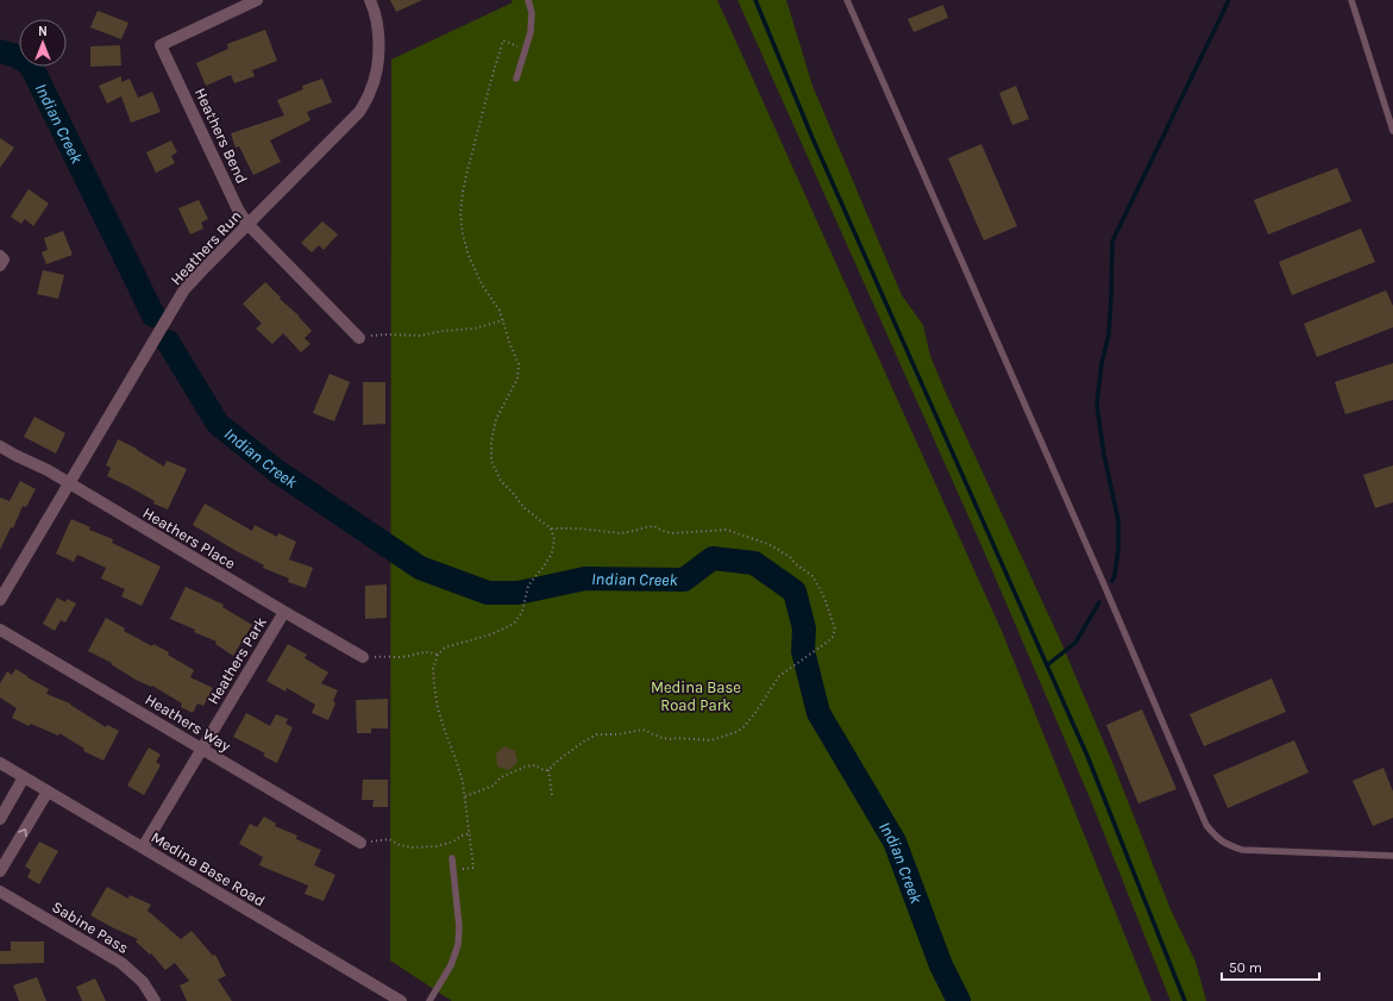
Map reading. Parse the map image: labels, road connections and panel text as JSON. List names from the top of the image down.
{
  "streets": {
    "street": [
      "Heathers Bend",
      "Heathers Run",
      "Heathers Place",
      "Heathers Park",
      "Heathers Way",
      "Medina Base Road",
      "Sabine Pass"
    ]
  },
  "crossings": [
    ["Heathers Bend", "Heathers Run"],
    ["Heathers Run", "Heathers Place"],
    ["Heathers Place", "Heathers Park"],
    ["Heathers Park", "Heathers Way"],
    ["Heathers Park", "Medina Base Road"]
  ],
  "water": ["Indian Creek"],
  "parks": ["Medina Base Road Park"],
  "scale_bar": "50 m",
  "north": "top"
}
